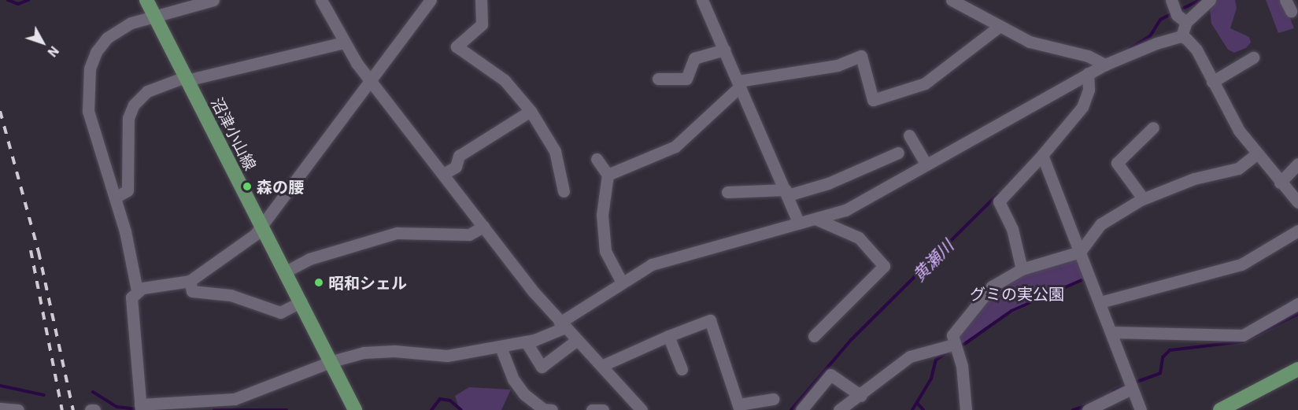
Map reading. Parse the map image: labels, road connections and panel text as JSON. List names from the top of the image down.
{
  "streets": {
    "main road": ["沼津小山線"]
  },
  "water": ["黄瀬川"],
  "parks": ["グミの実公園"],
  "places": ["森の腰", "昭和シェル"],
  "north": "bottom right"
}
